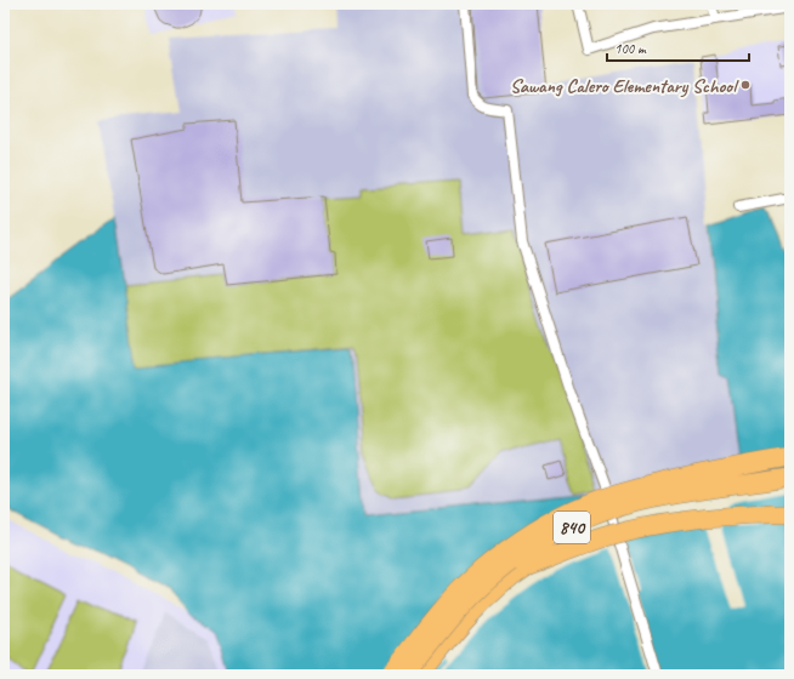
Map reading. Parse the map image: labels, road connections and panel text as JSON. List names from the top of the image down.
{
  "streets": {
    "highway": ["840"]
  },
  "places": ["Sawang Calero Elementary School"],
  "scale_bar": "100 m"
}
